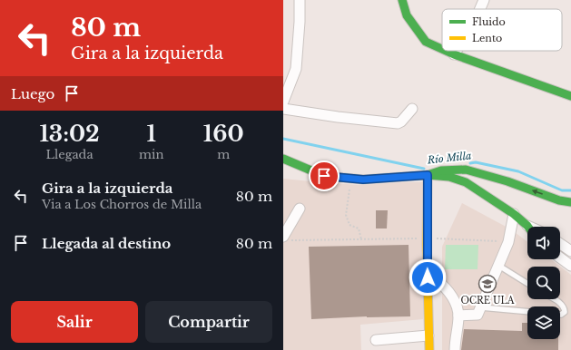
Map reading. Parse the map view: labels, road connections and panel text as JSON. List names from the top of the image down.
{
  "water": ["Río Milla"],
  "places": {
    "school or university": ["OCRE ULA"]
  },
  "legend": ["Fluido", "Lento"],
  "page": {
    "turn": ["80 m", "Gira a la izquierda"],
    "then": "Luego",
    "eta": [
      "13:02",
      "Llegada",
      "1",
      "min",
      "160",
      "m"
    ],
    "list": [
      {
        "name": "Gira a la izquierda",
        "note": "Via a Los Chorros de Milla",
        "value": "80 m"
      },
      {
        "name": "Llegada al destino",
        "value": "80 m"
      }
    ],
    "buttons": ["Salir", "Compartir"]
  }
}
